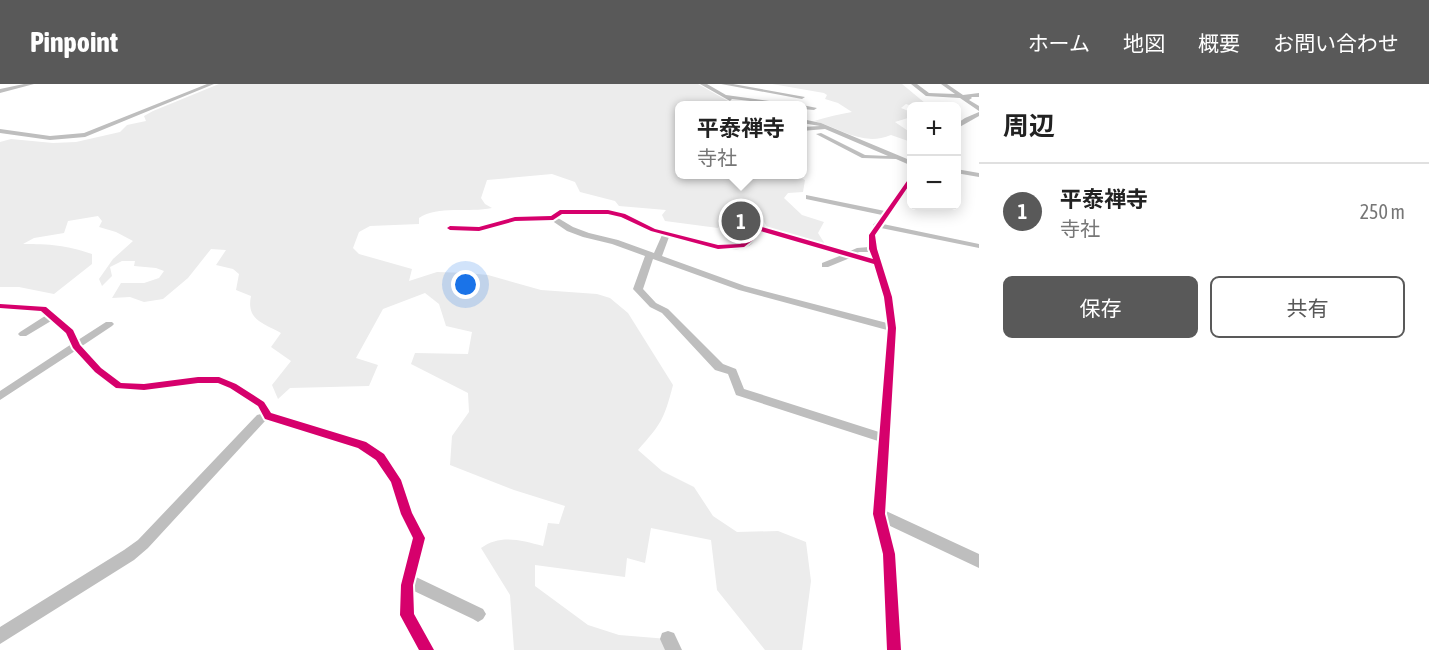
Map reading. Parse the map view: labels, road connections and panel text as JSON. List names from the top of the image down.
{
  "page": {
    "header": "Pinpoint",
    "nav": [
      "ホーム",
      "地図",
      "概要",
      "お問い合わせ"
    ],
    "heading": "周辺",
    "popup": ["平泰禅寺", "寺社"],
    "map_buttons": ["+", "−"],
    "list": [
      {
        "mark": "1",
        "name": "平泰禅寺",
        "note": "寺社",
        "value": "250 m"
      }
    ],
    "pins": "1",
    "buttons": ["保存", "共有"]
  }
}
